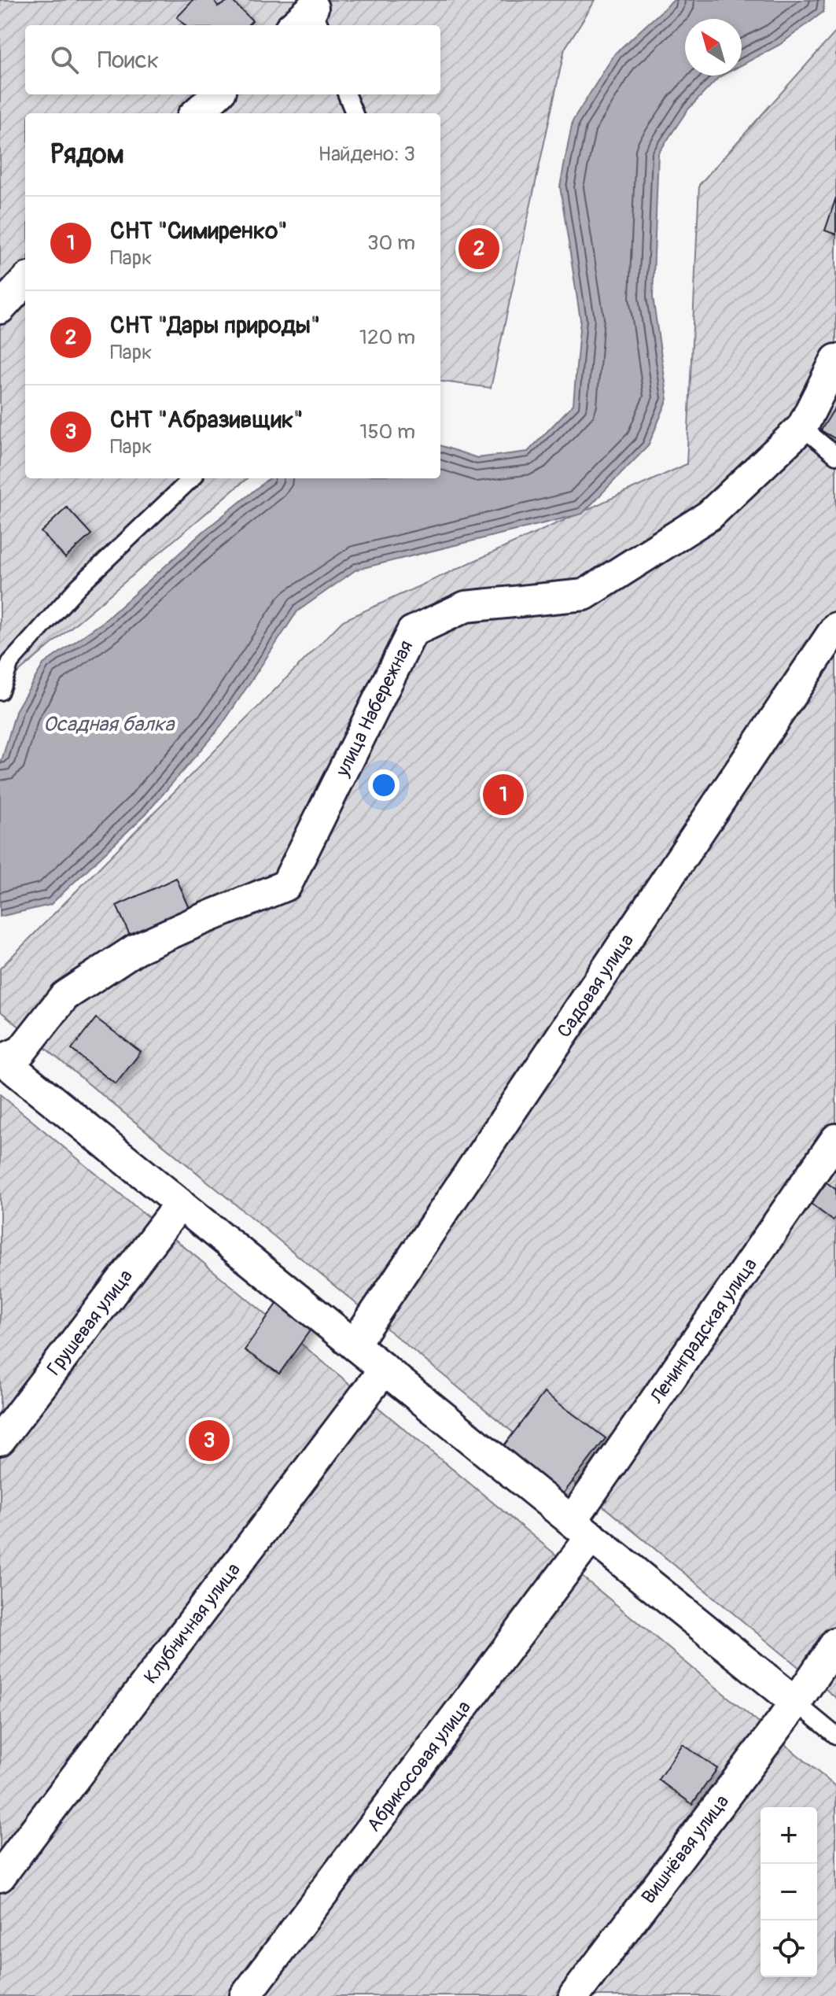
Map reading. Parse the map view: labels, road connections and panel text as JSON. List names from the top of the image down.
{
  "streets": {
    "street": [
      "улица Набережная",
      "Садовая улица",
      "Грушевая улица",
      "Ленинградская улица",
      "Клубничная улица",
      "Абрикосовая улица",
      "Вишнёвая улица"
    ]
  },
  "crossings": [
    ["Ленинградская улица", "Абрикосовая улица"]
  ],
  "water": ["Осадная балка"],
  "north": "top left",
  "page": {
    "search": "Поиск",
    "heading": ["Рядом", "Найдено: 3"],
    "list": [
      {
        "mark": "1",
        "name": "СНТ \"Симиренко\"",
        "note": "Парк",
        "value": "30 m"
      },
      {
        "mark": "2",
        "name": "СНТ \"Дары природы\"",
        "note": "Парк",
        "value": "120 m"
      },
      {
        "mark": "3",
        "name": "СНТ \"Абразивщик\"",
        "note": "Парк",
        "value": "150 m"
      }
    ],
    "pins": ["2", "1", "3"],
    "map_buttons": ["+", "−"]
  }
}
